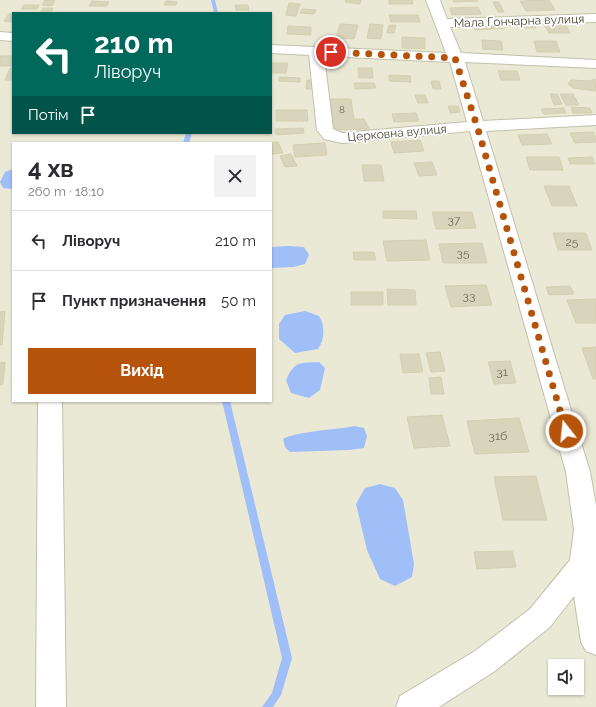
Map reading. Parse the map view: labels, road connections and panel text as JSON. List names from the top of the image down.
{
  "streets": {
    "street": ["Мала Гончарна вулиця", "Церковна вулиця"]
  },
  "house_numbers": [
    "8",
    "37",
    "25",
    "35",
    "33",
    "31",
    "31б"
  ],
  "page": {
    "turn": ["210 m", "Ліворуч"],
    "then": "Потім",
    "heading": ["4 хв", "260 m · 18:10"],
    "list": [
      {
        "name": "Ліворуч",
        "value": "210 m"
      },
      {
        "name": "Пункт призначення",
        "value": "50 m"
      }
    ],
    "buttons": "Вихід"
  }
}
